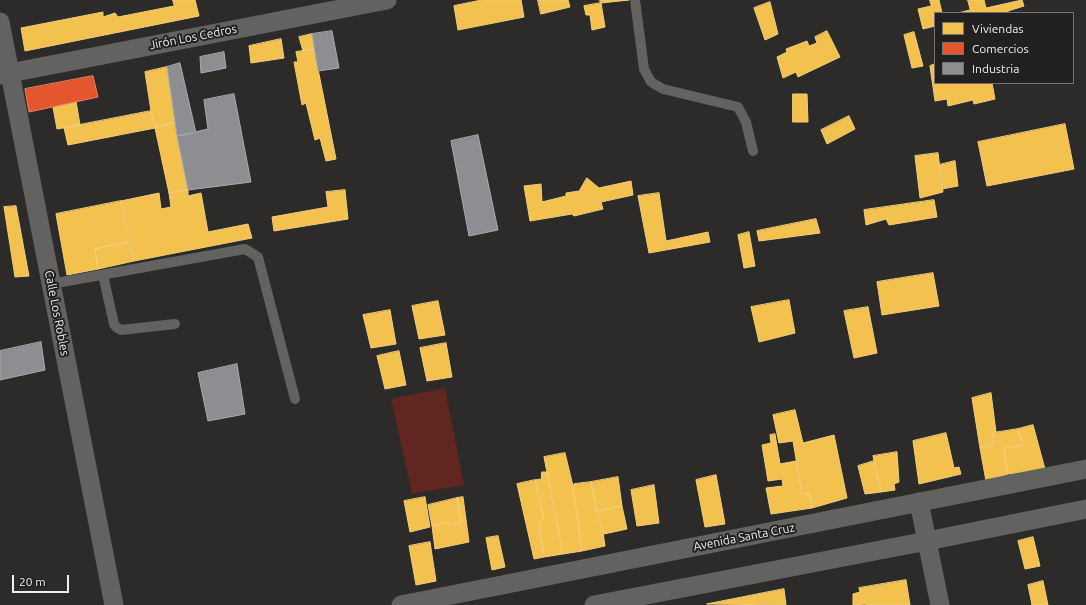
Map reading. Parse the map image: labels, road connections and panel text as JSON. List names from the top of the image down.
{
  "streets": {
    "street": ["Jirón Los Cedros", "Calle Los Robles", "Avenida Santa Cruz"]
  },
  "crossings": [
    ["Jirón Los Cedros", "Calle Los Robles"]
  ],
  "legend": ["Viviendas", "Comercios", "Industria"],
  "scale_bar": "20 m"
}
